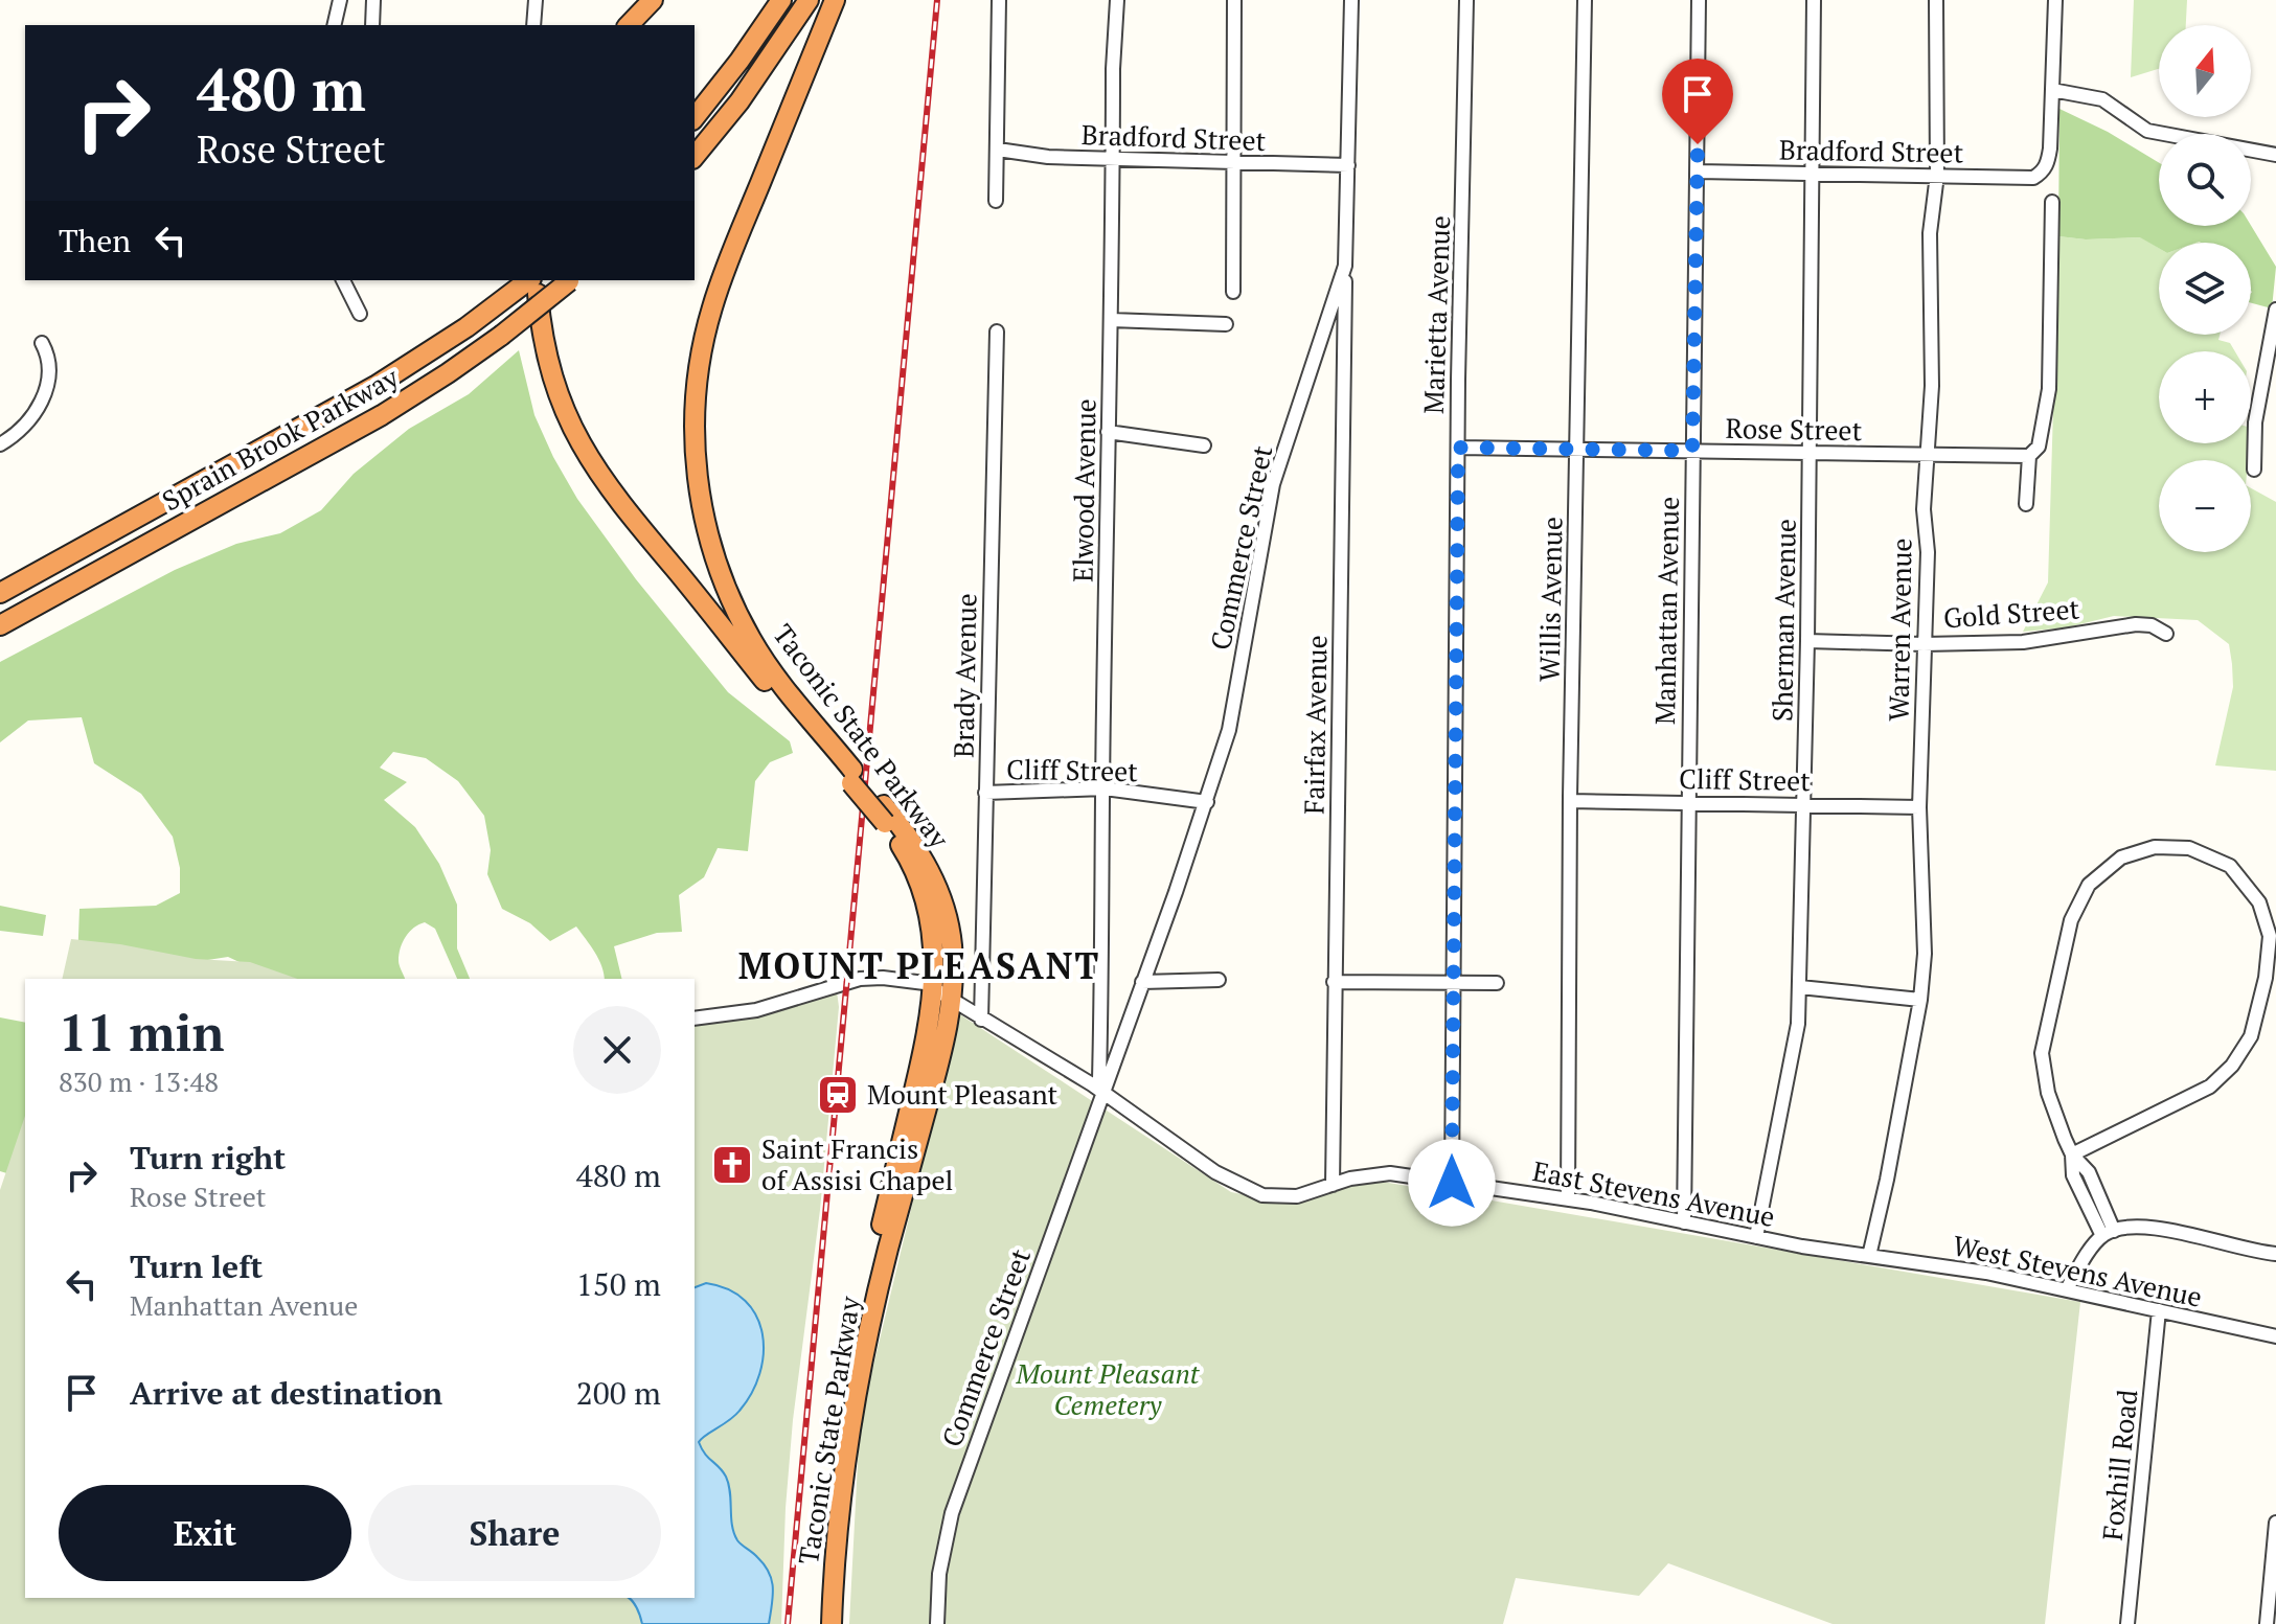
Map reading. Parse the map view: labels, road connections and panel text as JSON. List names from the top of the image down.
{
  "streets": {
    "highway": ["Sprain Brook Parkway", "Taconic State Parkway"],
    "street": [
      "Bradford Street",
      "Marietta Avenue",
      "Rose Street",
      "Elwood Avenue",
      "Commerce Street",
      "Willis Avenue",
      "Manhattan Avenue",
      "Gold Street",
      "Sherman Avenue",
      "Warren Avenue",
      "Brady Avenue",
      "Fairfax Avenue",
      "Cliff Street",
      "East Stevens Avenue",
      "West Stevens Avenue",
      "Foxhill Road"
    ]
  },
  "crossings": [
    ["Bradford Street", "Elwood Avenue"],
    ["Bradford Street", "Commerce Street"],
    ["Bradford Street", "Manhattan Avenue"],
    ["Bradford Street", "Sherman Avenue"],
    ["Bradford Street", "Warren Avenue"],
    ["Marietta Avenue", "Rose Street"],
    ["Marietta Avenue", "East Stevens Avenue"],
    ["Rose Street", "Willis Avenue"],
    ["Rose Street", "Manhattan Avenue"],
    ["Rose Street", "Sherman Avenue"],
    ["Rose Street", "Warren Avenue"],
    ["Elwood Avenue", "Commerce Street"],
    ["Elwood Avenue", "Cliff Street"],
    ["Commerce Street", "Fairfax Avenue"],
    ["Commerce Street", "Cliff Street"],
    ["Commerce Street", "East Stevens Avenue"],
    ["Willis Avenue", "Cliff Street"],
    ["Willis Avenue", "East Stevens Avenue"],
    ["Manhattan Avenue", "Cliff Street"],
    ["Manhattan Avenue", "East Stevens Avenue"],
    ["Gold Street", "Sherman Avenue"],
    ["Gold Street", "Warren Avenue"],
    ["Sherman Avenue", "Cliff Street"],
    ["Sherman Avenue", "East Stevens Avenue"],
    ["Warren Avenue", "Cliff Street"],
    ["Warren Avenue", "East Stevens Avenue"],
    ["Warren Avenue", "West Stevens Avenue"],
    ["Brady Avenue", "Cliff Street"],
    ["Brady Avenue", "East Stevens Avenue"],
    ["Fairfax Avenue", "East Stevens Avenue"],
    ["Taconic State Parkway", "East Stevens Avenue"],
    ["East Stevens Avenue", "West Stevens Avenue"],
    ["West Stevens Avenue", "Foxhill Road"]
  ],
  "districts": ["MOUNT PLEASANT"],
  "parks": ["Mount Pleasant Cemetery"],
  "places": {
    "station": ["Mount Pleasant"],
    "church": ["Saint Francis of Assisi Chapel"]
  },
  "north": "top",
  "page": {
    "map_buttons": ["+", "−"],
    "turn": ["480 m", "Rose Street"],
    "then": "Then",
    "heading": ["11 min", "830 m · 13:48"],
    "list": [
      {
        "name": "Turn right",
        "note": "Rose Street",
        "value": "480 m"
      },
      {
        "name": "Turn left",
        "note": "Manhattan Avenue",
        "value": "150 m"
      },
      {
        "name": "Arrive at destination",
        "value": "200 m"
      }
    ],
    "buttons": ["Exit", "Share"]
  }
}
